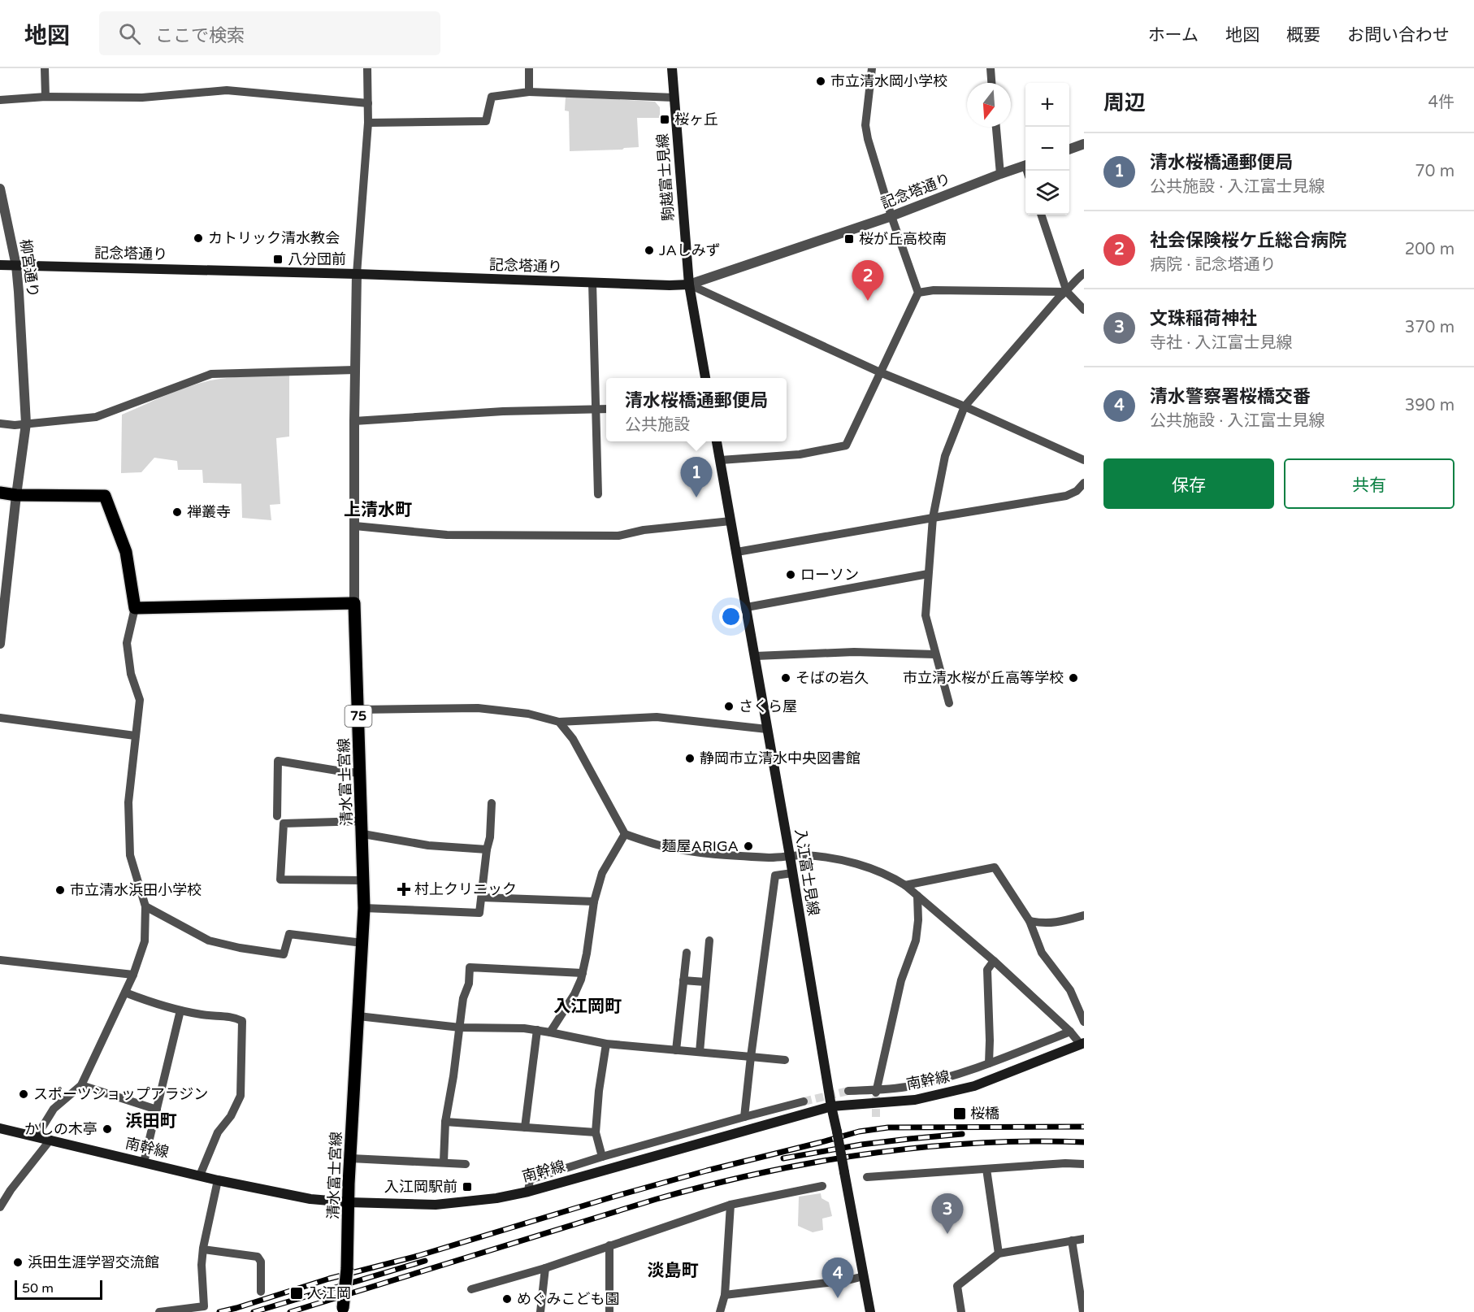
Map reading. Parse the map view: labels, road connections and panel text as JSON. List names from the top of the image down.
{
  "streets": {
    "main road": [
      "駒越富士見線",
      "記念塔通り",
      "75",
      "清水富士宮線",
      "入江富士見線",
      "南幹線"
    ],
    "street": ["柳宮通り"]
  },
  "crossings": [
    ["駒越富士見線", "記念塔通り"],
    ["記念塔通り", "柳宮通り"],
    ["清水富士宮線", "南幹線"],
    ["入江富士見線", "南幹線"]
  ],
  "districts": [
    "上清水町",
    "入江岡町",
    "浜田町",
    "淡島町"
  ],
  "places": {
    "other": [
      "市立清水岡小学校",
      "カトリック清水教会",
      "JAしみず",
      "禅叢寺",
      "ローソン",
      "そばの岩久",
      "市立清水桜が丘高等学校",
      "さくら屋",
      "静岡市立清水中央図書館",
      "麺屋ARIGA",
      "市立清水浜田小学校",
      "スポーツショップアラジン",
      "かしの木亭",
      "浜田生涯学習交流館",
      "めぐみこども園"
    ],
    "transit": [
      "桜ヶ丘",
      "桜が丘高校南",
      "八分団前",
      "桜橋",
      "入江岡駅前",
      "入江岡"
    ],
    "health": ["村上クリニック"]
  },
  "scale_bar": "50 m",
  "north": "bottom",
  "page": {
    "header": "地図",
    "search": "ここで検索",
    "nav": [
      "ホーム",
      "地図",
      "概要",
      "お問い合わせ"
    ],
    "heading": ["周辺", "4件"],
    "map_buttons": ["+", "−"],
    "list": [
      {
        "mark": "1",
        "name": "清水桜橋通郵便局",
        "note": "公共施設 · 入江富士見線",
        "value": "70 m"
      },
      {
        "mark": "2",
        "name": "社会保険桜ケ丘総合病院",
        "note": "病院 · 記念塔通り",
        "value": "200 m"
      },
      {
        "mark": "3",
        "name": "文珠稲荷神社",
        "note": "寺社 · 入江富士見線",
        "value": "370 m"
      },
      {
        "mark": "4",
        "name": "清水警察署桜橋交番",
        "note": "公共施設 · 入江富士見線",
        "value": "390 m"
      }
    ],
    "pins": [
      "2",
      "1",
      "3",
      "4"
    ],
    "popup": ["清水桜橋通郵便局", "公共施設"],
    "buttons": ["保存", "共有"],
    "scale": "50 m"
  }
}
